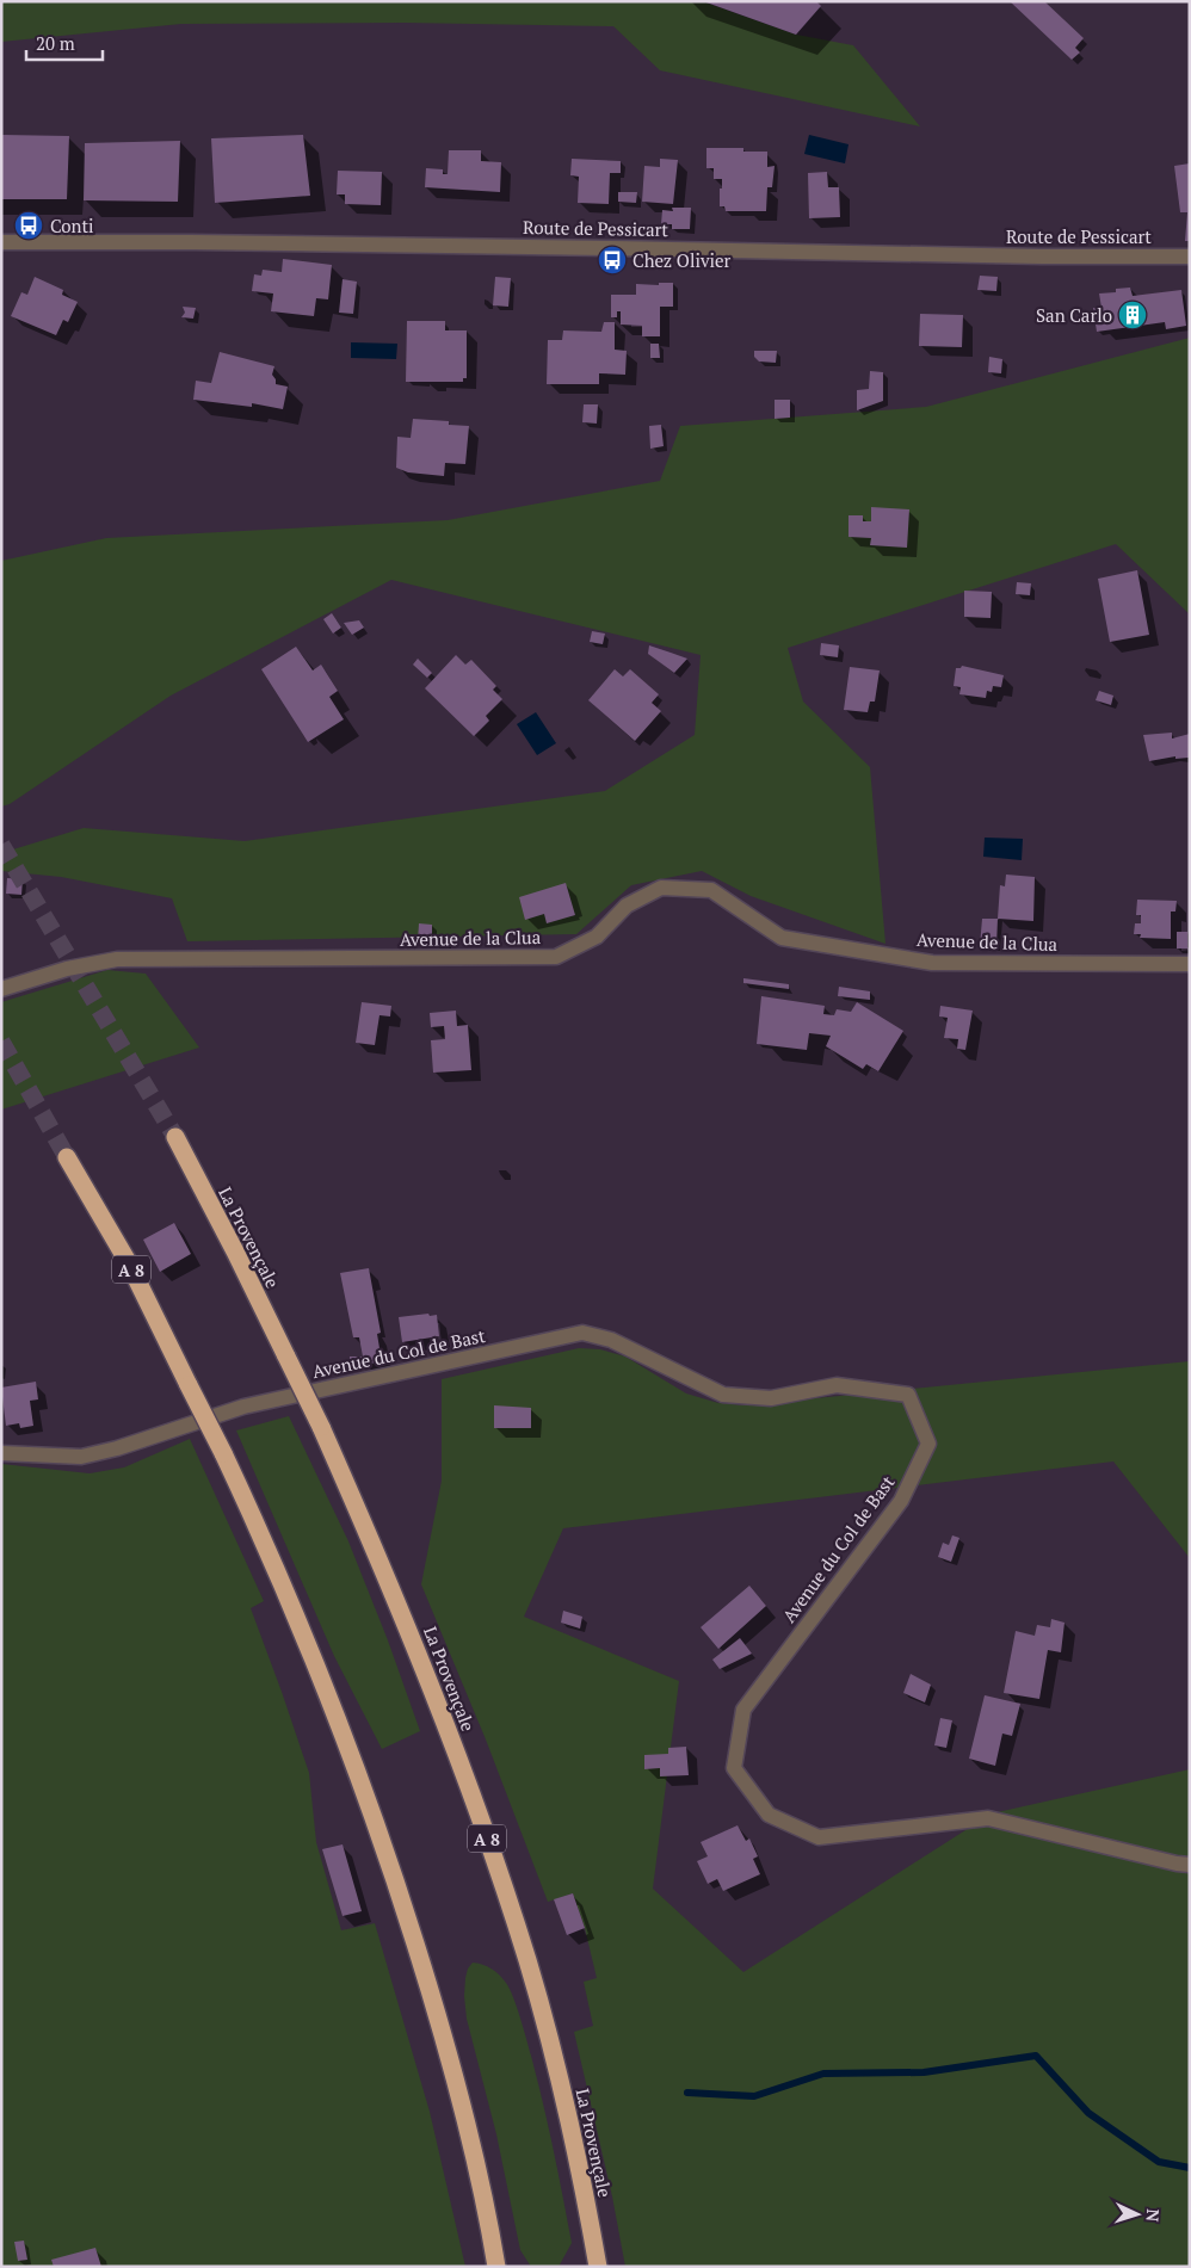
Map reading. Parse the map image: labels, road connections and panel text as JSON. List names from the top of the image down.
{
  "streets": {
    "highway": ["La Provençale", "A 8"],
    "street": ["Route de Pessicart", "Avenue de la Clua", "Avenue du Col de Bast"]
  },
  "places": {
    "bus stop": ["Conti", "Chez Olivier"],
    "building": ["San Carlo"]
  },
  "scale_bar": "20 m",
  "north": "right"
}
